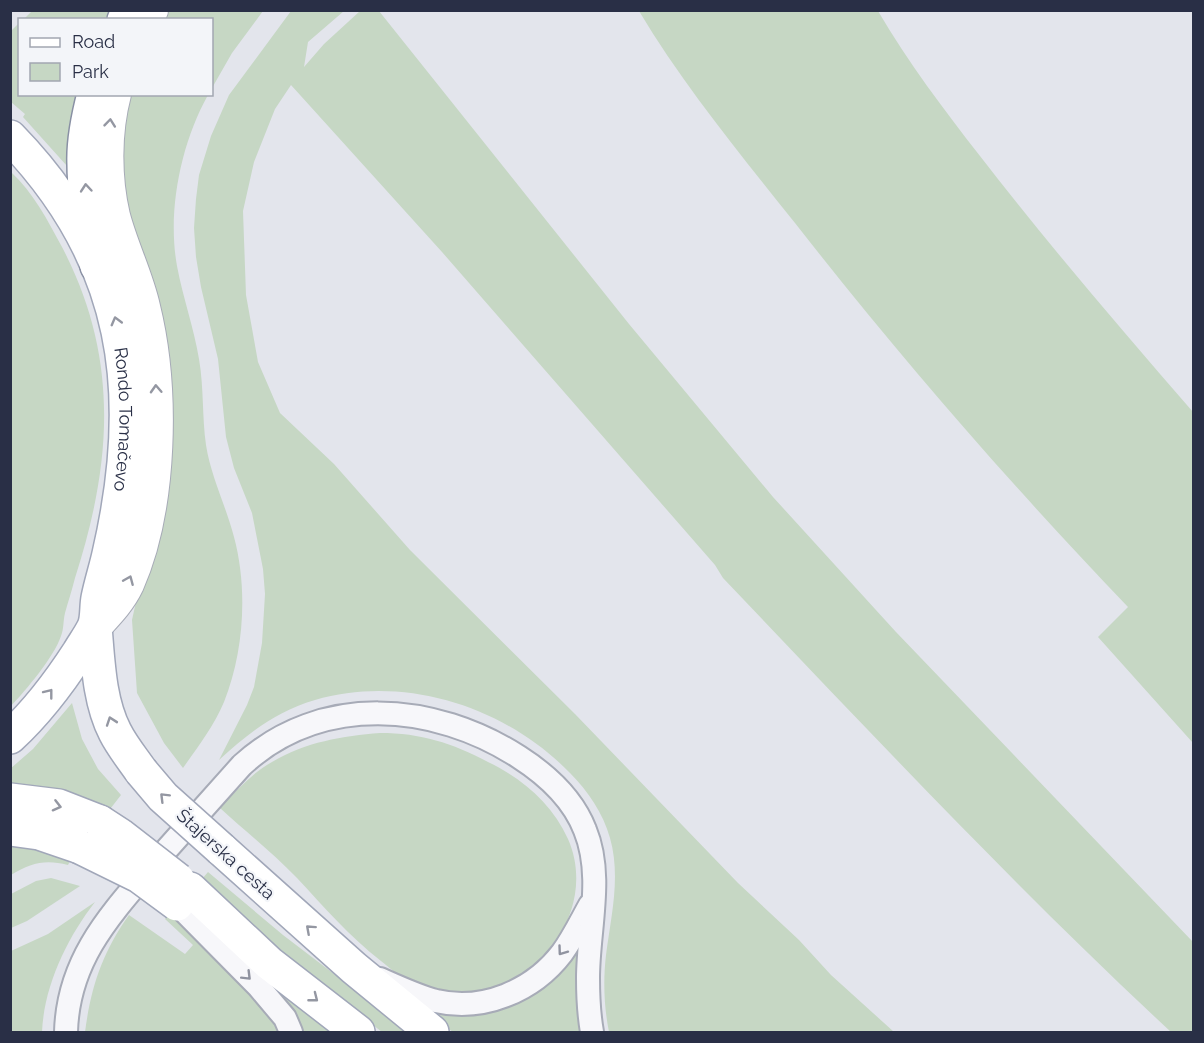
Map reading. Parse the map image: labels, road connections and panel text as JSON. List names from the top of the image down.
{
  "streets": {
    "main road": ["Rondo Tomačevo", "Štajerska cesta"]
  },
  "crossings": [
    ["Rondo Tomačevo", "Štajerska cesta"]
  ],
  "one_way": ["Rondo Tomačevo"],
  "legend": ["Road", "Park"]
}
